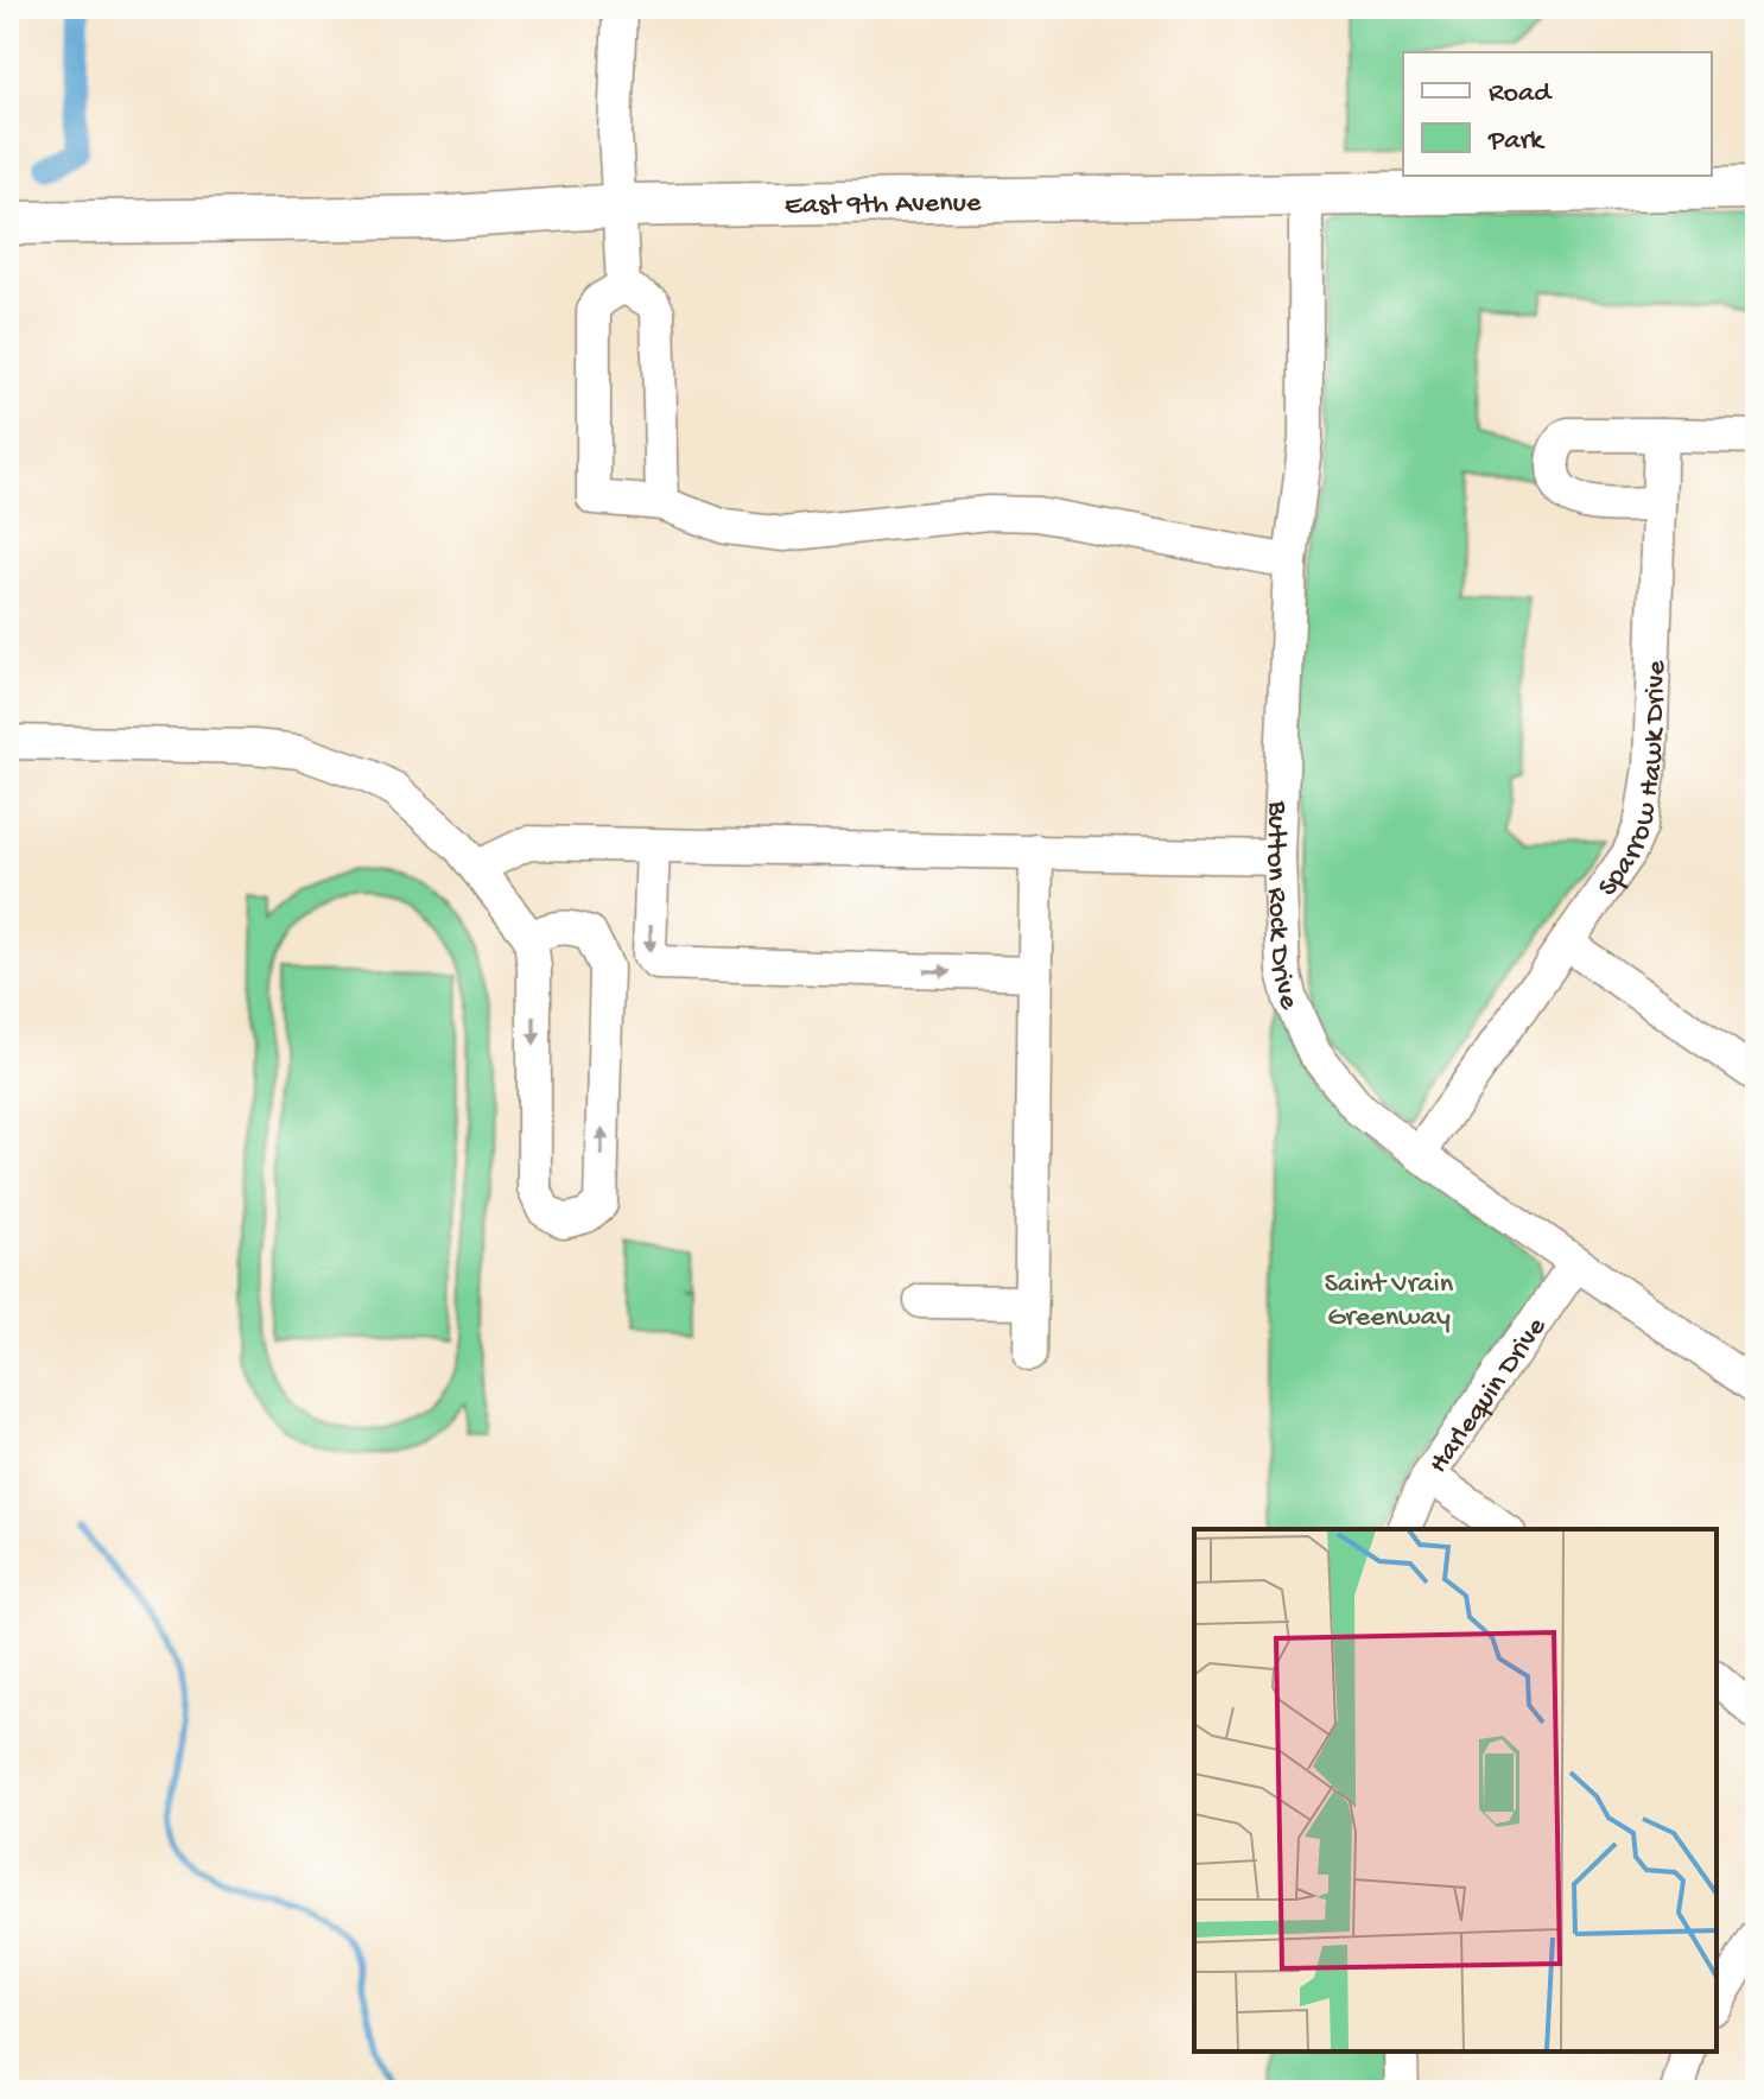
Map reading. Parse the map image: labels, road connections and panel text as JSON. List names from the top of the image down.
{
  "streets": {
    "main road": ["East 9th Avenue"],
    "street": ["Sparrow Hawk Drive", "Button Rock Drive", "Harlequin Drive"]
  },
  "crossings": [
    ["East 9th Avenue", "Button Rock Drive"],
    ["Sparrow Hawk Drive", "Button Rock Drive"],
    ["Button Rock Drive", "Harlequin Drive"]
  ],
  "parks": ["Saint Vrain Greenway"],
  "legend": ["Road", "Park"]
}
